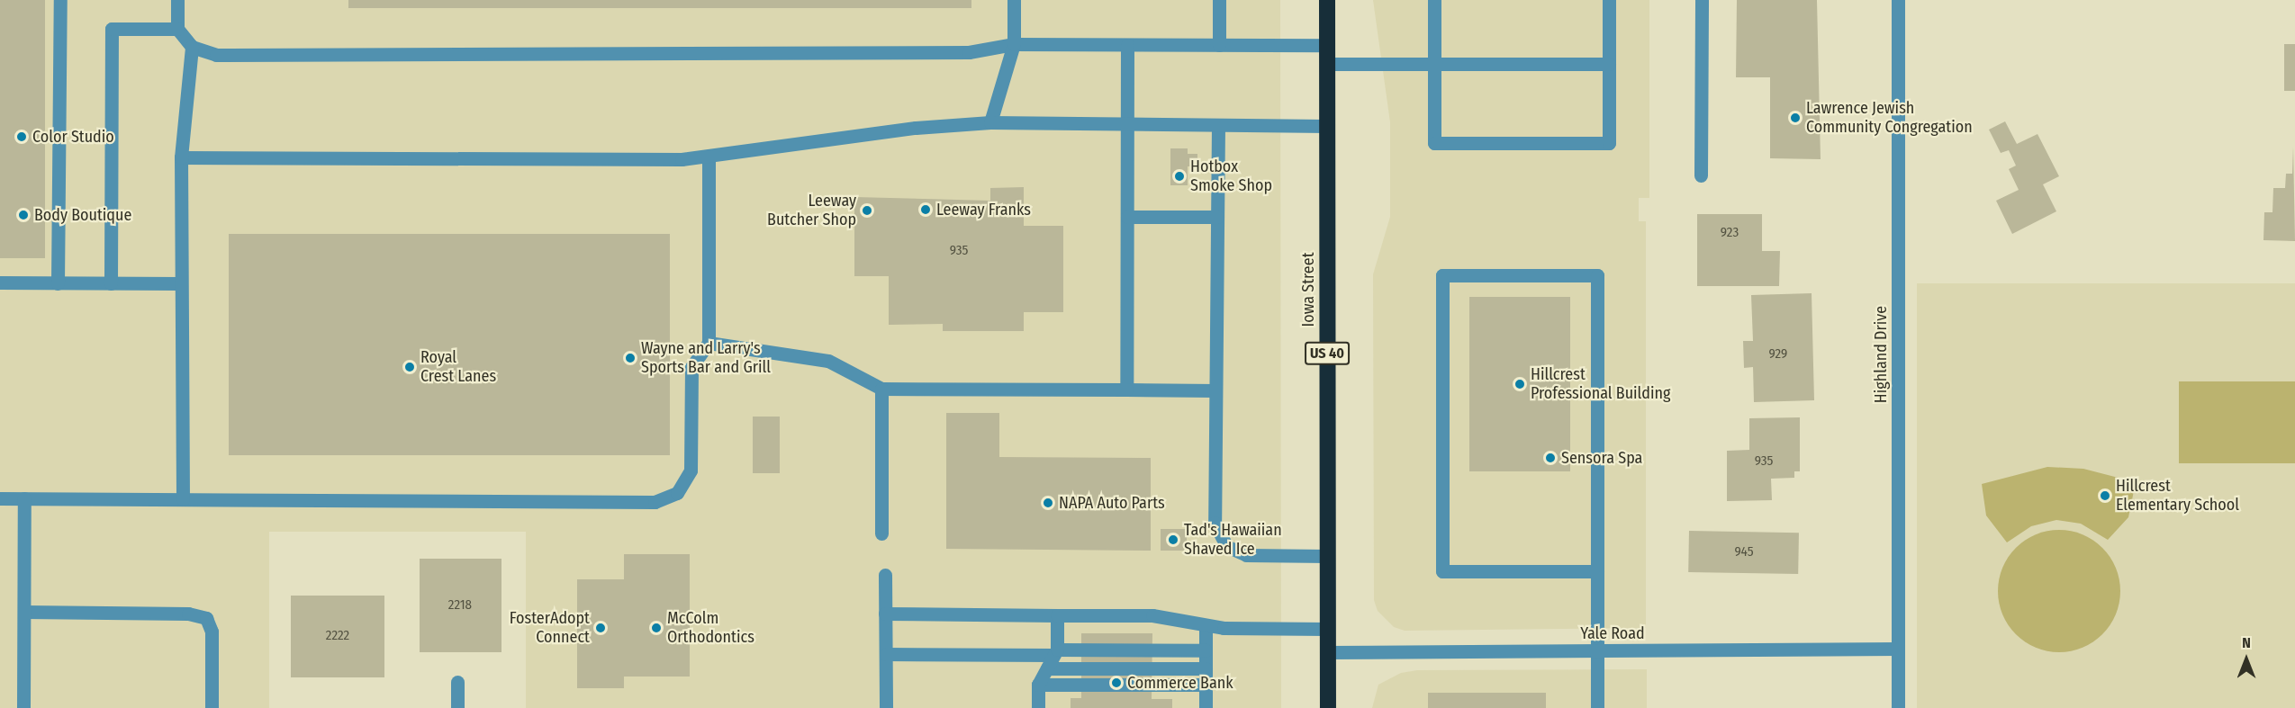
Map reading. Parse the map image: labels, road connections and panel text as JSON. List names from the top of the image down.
{
  "streets": {
    "highway": ["Iowa Street", "US 40"],
    "street": ["Highland Drive", "Yale Road"]
  },
  "crossings": [
    ["Iowa Street", "Yale Road"],
    ["Highland Drive", "Yale Road"]
  ],
  "places": [
    "Lawrence Jewish Community Congregation",
    "Color Studio",
    "Hotbox Smoke Shop",
    "Leeway Franks",
    "Leeway Butcher Shop",
    "Body Boutique",
    "Wayne and Larry's Sports Bar and Grill",
    "Royal Crest Lanes",
    "Hillcrest Professional Building",
    "Sensora Spa",
    "Hillcrest Elementary School",
    "NAPA Auto Parts",
    "Tad's Hawaiian Shaved Ice",
    "FosterAdopt Connect",
    "McColm Orthodontics",
    "Commerce Bank"
  ],
  "house_numbers": [
    "923",
    "935",
    "929",
    "935",
    "945",
    "2218",
    "2222"
  ],
  "north": "top"
}
